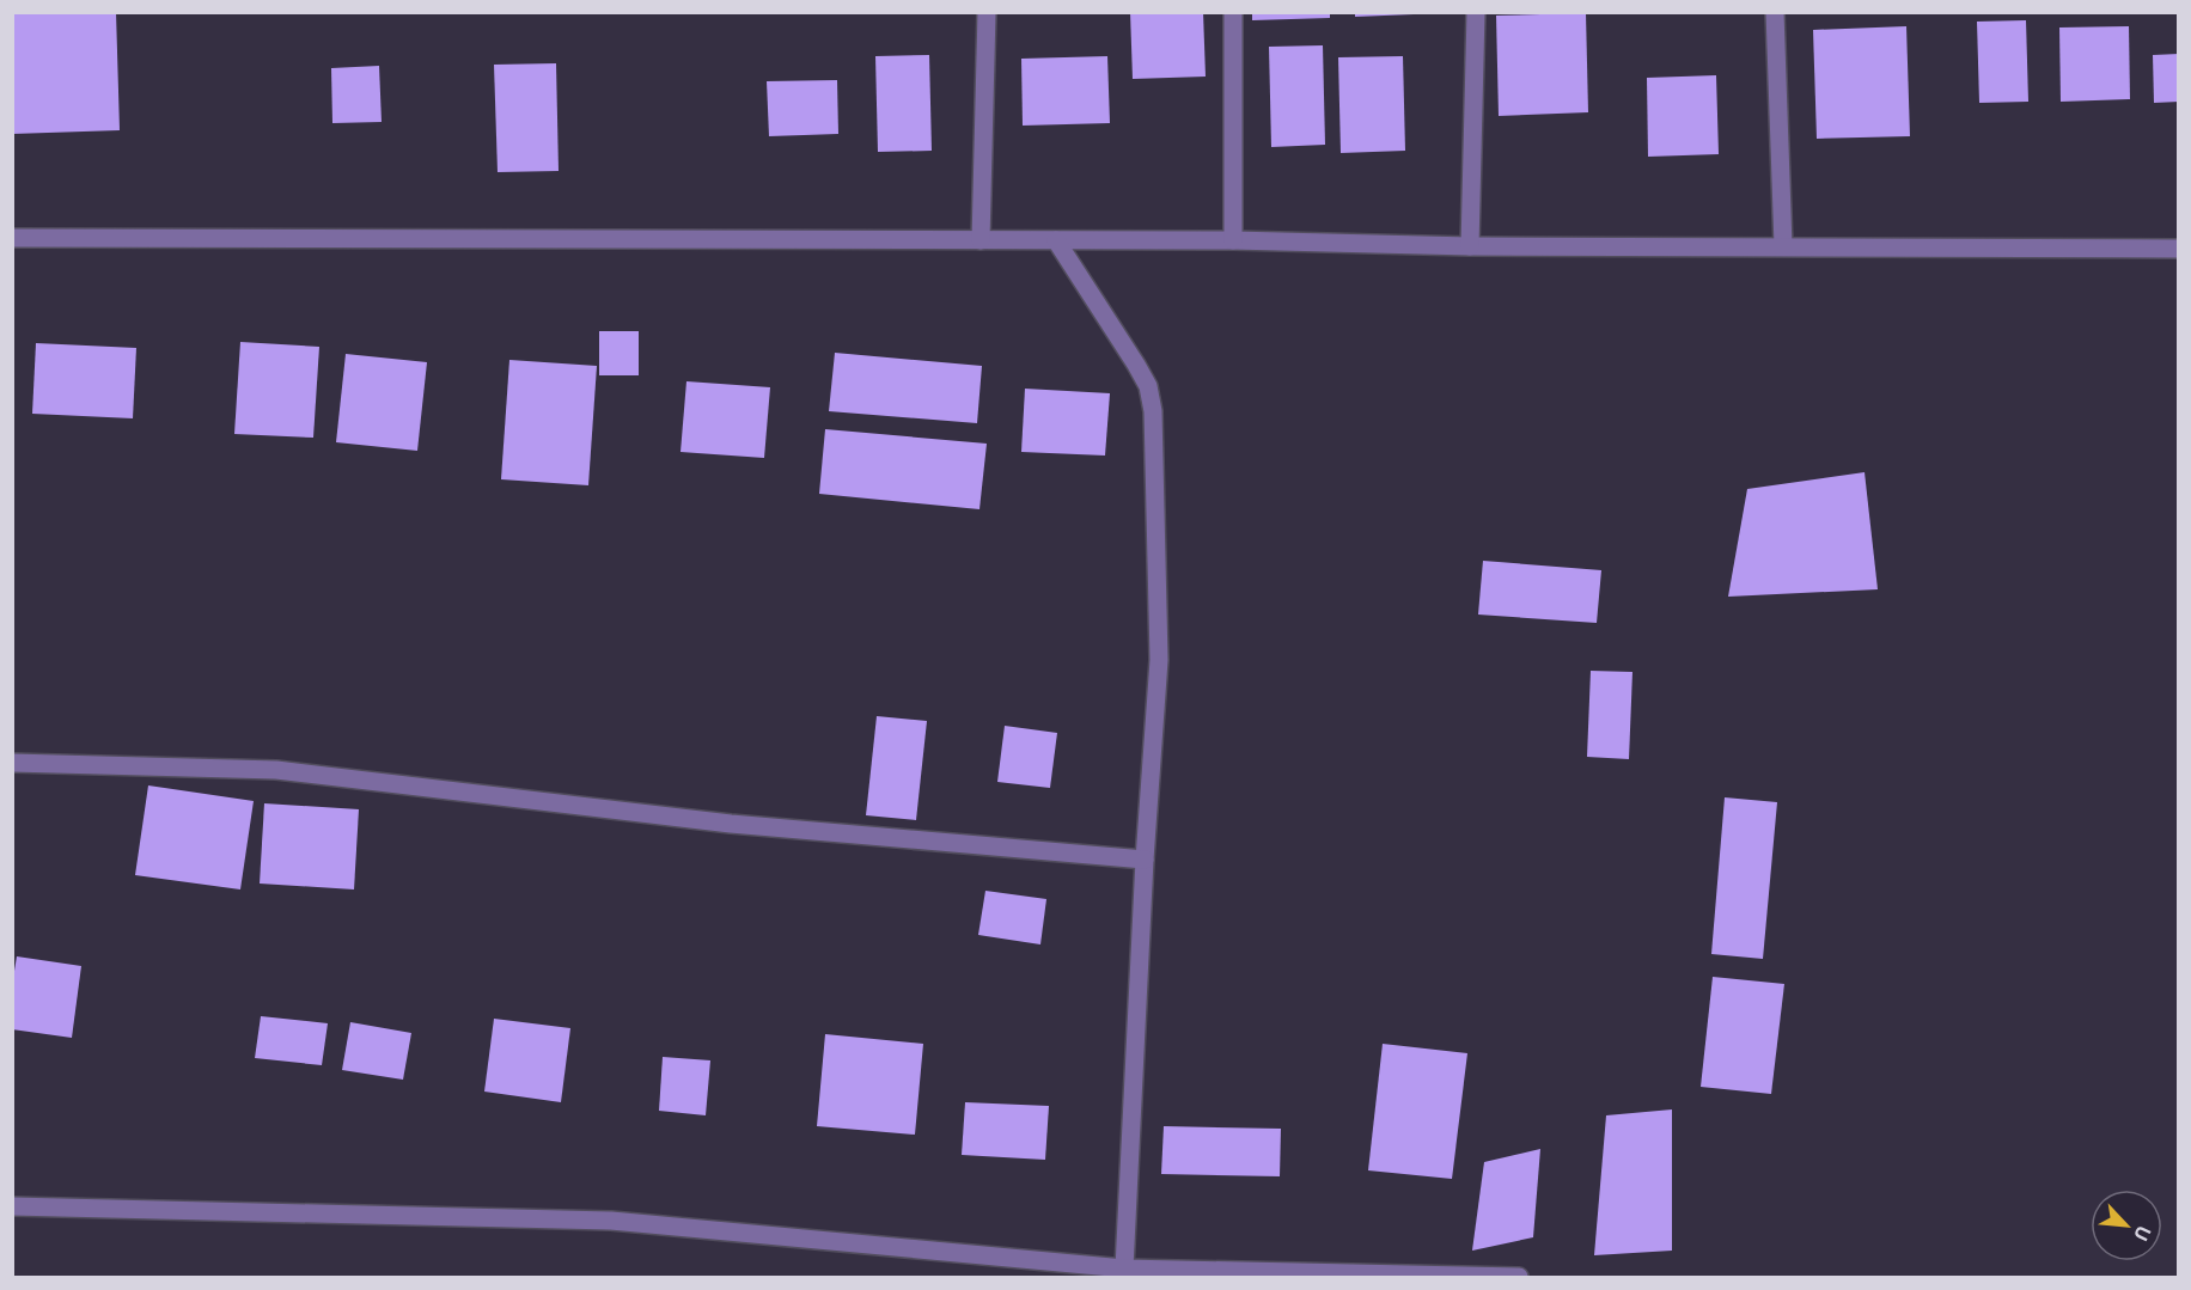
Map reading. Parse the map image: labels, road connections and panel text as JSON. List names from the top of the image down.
{
  "north": "bottom right"
}
